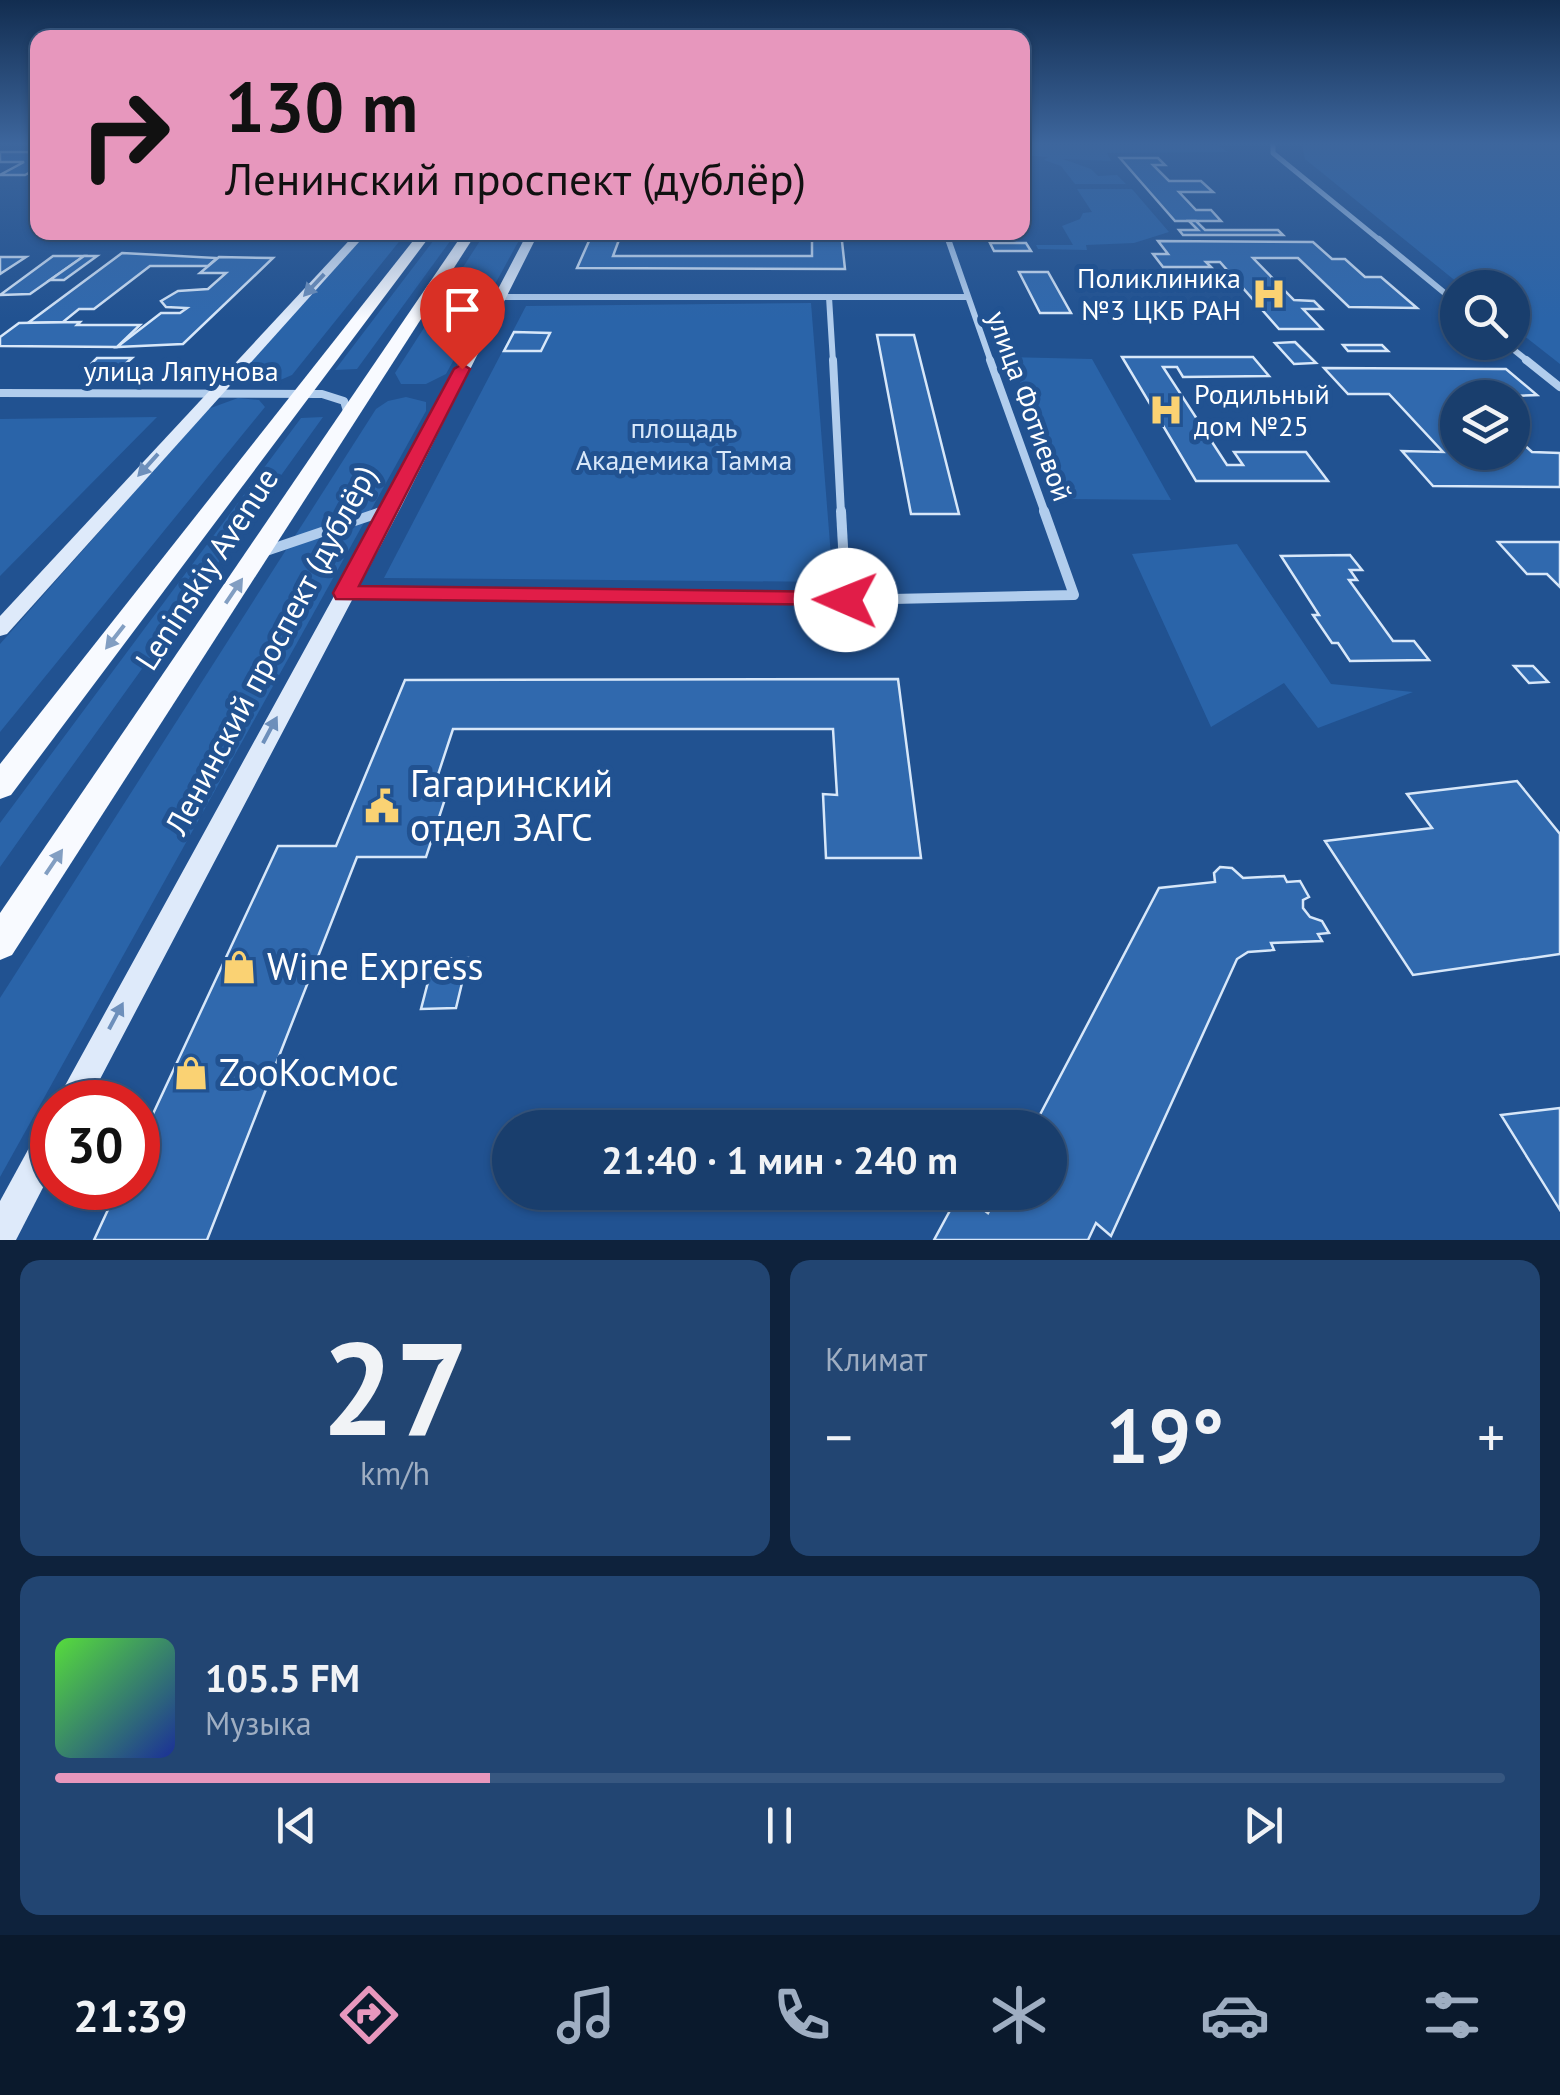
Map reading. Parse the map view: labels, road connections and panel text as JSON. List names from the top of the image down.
{
  "streets": {
    "main road": ["Leninskiy Avenue"],
    "street": ["улица Ляпунова", "улица Фотиевой", "Ленинский проспект (дублёр)"]
  },
  "crossings": [
    ["улица Ляпунова", "Leninskiy Avenue"]
  ],
  "one_way": ["Ленинский проспект (дублёр)"],
  "parks": ["площадь Академика Тамма"],
  "places": {
    "hospital": ["Поликлиника №3 ЦКБ РАН", "Родильный дом №25"],
    "public building": ["Гагаринский отдел ЗАГС"],
    "shop": ["Wine Express", "ZooКосмос"]
  },
  "page": {
    "turn": ["130 m", "Ленинский проспект (дублёр)"],
    "limit": "30",
    "trip": "21:40 · 1 мин · 240 m",
    "tile": [
      ["27", "km/h"],
      "Климат"
    ],
    "heat": ["−", "19°", "+"],
    "song": ["105.5 FM", "Музыка"],
    "tabs": "21:39"
  }
}
